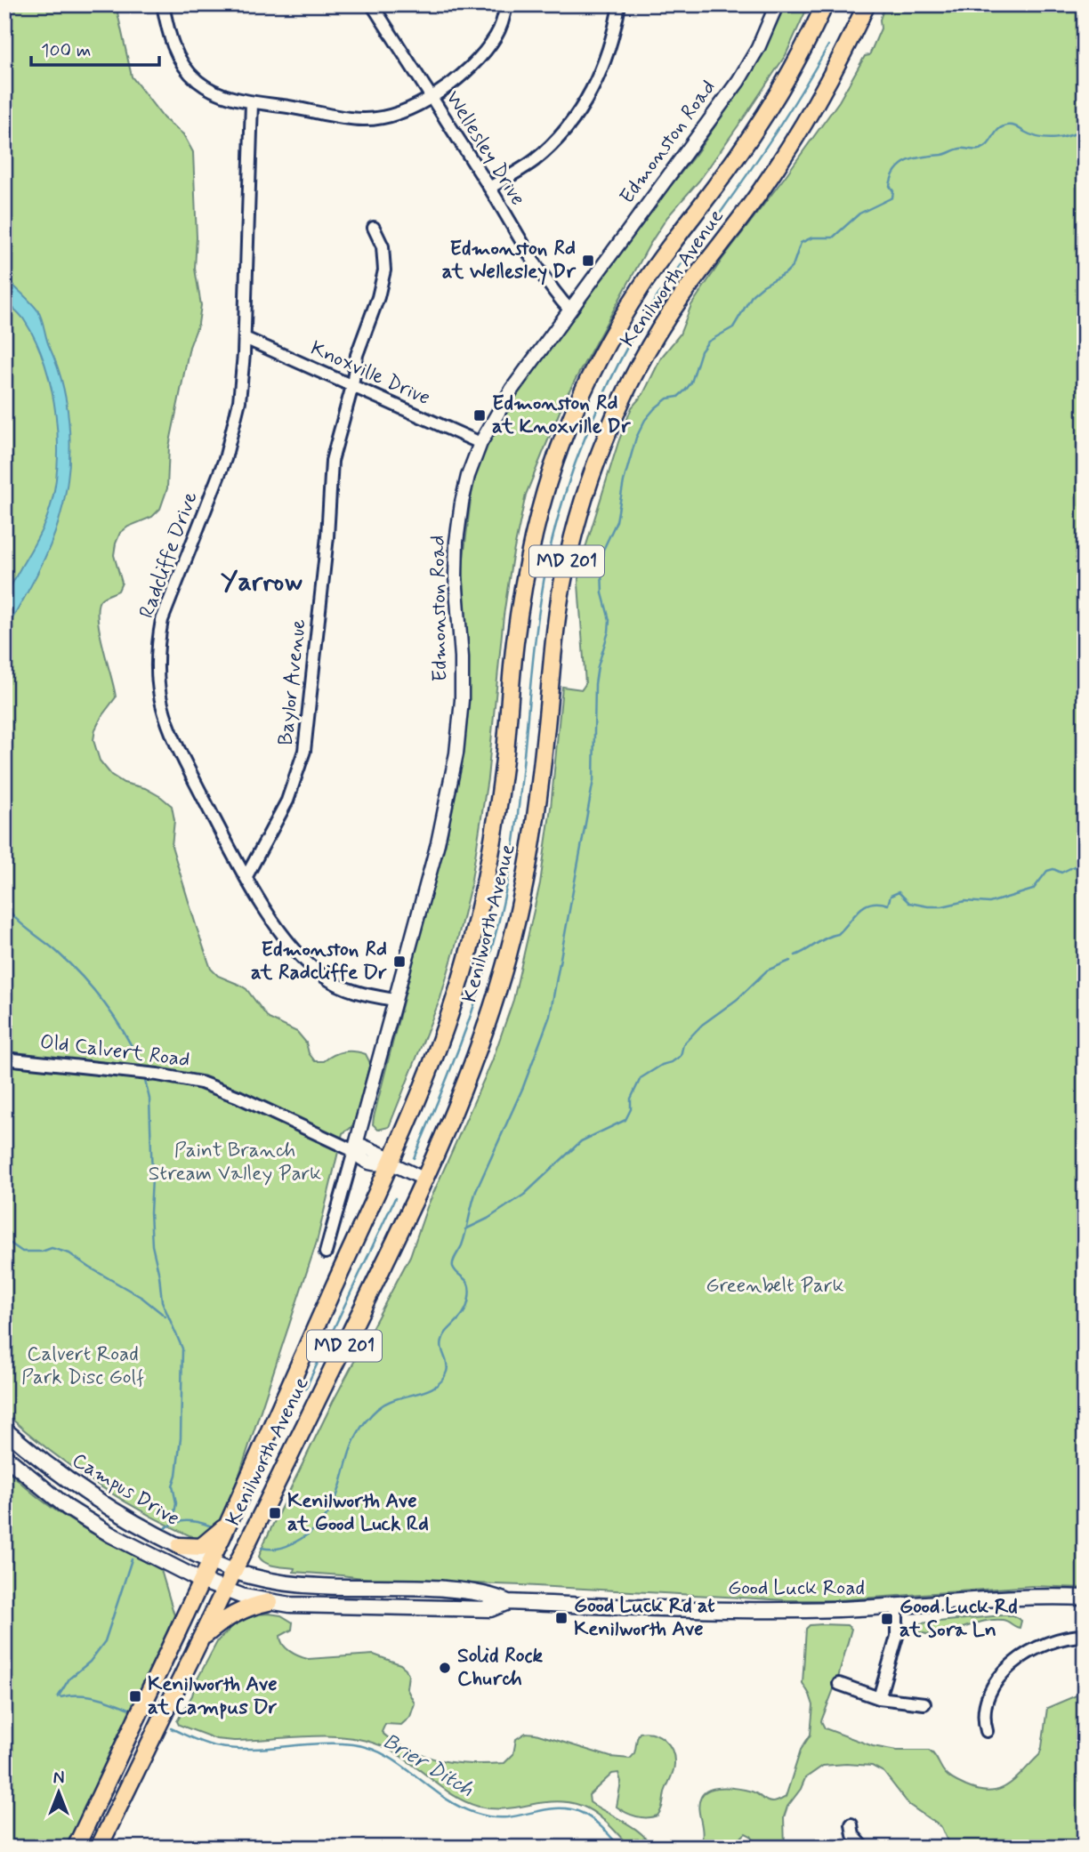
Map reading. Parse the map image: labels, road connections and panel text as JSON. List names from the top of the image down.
{
  "streets": {
    "main road": [
      "Kenilworth Avenue",
      "MD 201",
      "Campus Drive",
      "Good Luck Road"
    ],
    "street": [
      "Edmonston Road",
      "Wellesley Drive",
      "Knoxville Drive",
      "Radcliffe Drive",
      "Baylor Avenue",
      "Old Calvert Road"
    ]
  },
  "crossings": [
    ["Edmonston Road", "Wellesley Drive"],
    ["Edmonston Road", "Knoxville Drive"],
    ["Edmonston Road", "Radcliffe Drive"],
    ["Edmonston Road", "Old Calvert Road"],
    ["Kenilworth Avenue", "Old Calvert Road"],
    ["Kenilworth Avenue", "Campus Drive"],
    ["Kenilworth Avenue", "Good Luck Road"],
    ["Knoxville Drive", "Radcliffe Drive"],
    ["Knoxville Drive", "Baylor Avenue"],
    ["Radcliffe Drive", "Baylor Avenue"],
    ["Campus Drive", "Good Luck Road"]
  ],
  "districts": ["Yarrow"],
  "water": ["Brier Ditch"],
  "parks": ["Paint Branch Stream Valley Park", "Greenbelt Park", "Calvert Road Park Disc Golf"],
  "places": {
    "transit": [
      "Edmonston Rd at Wellesley Dr",
      "Edmonston Rd at Knoxville Dr",
      "Edmonston Rd at Radcliffe Dr",
      "Kenilworth Ave at Good Luck Rd",
      "Good Luck Rd at Kenilworth Ave",
      "Good Luck Rd at Sora Ln",
      "Kenilworth Ave at Campus Dr"
    ],
    "other": ["Solid Rock Church"]
  },
  "scale_bar": "100 m",
  "north": "top"
}
